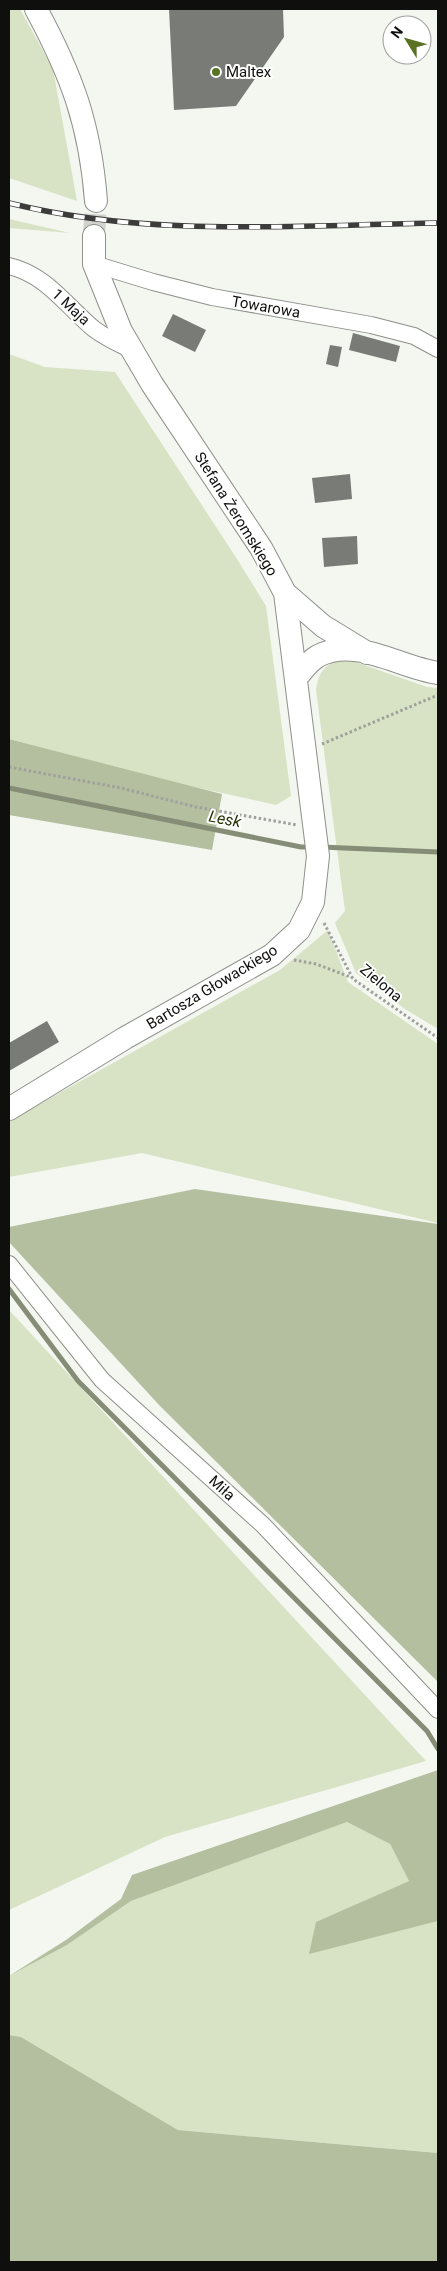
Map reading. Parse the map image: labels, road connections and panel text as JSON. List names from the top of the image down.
{
  "streets": {
    "street": [
      "1 Maja",
      "Towarowa",
      "Stefana Żeromskiego",
      "Bartosza Głowackiego",
      "Miła"
    ],
    "path": ["Zielona"]
  },
  "crossings": [
    ["1 Maja", "Stefana Żeromskiego"],
    ["Towarowa", "Stefana Żeromskiego"],
    ["Stefana Żeromskiego", "Bartosza Głowackiego"],
    ["Zielona", "Bartosza Głowackiego"]
  ],
  "water": ["Lesk"],
  "places": ["Maltex"],
  "north": "top left"
}
